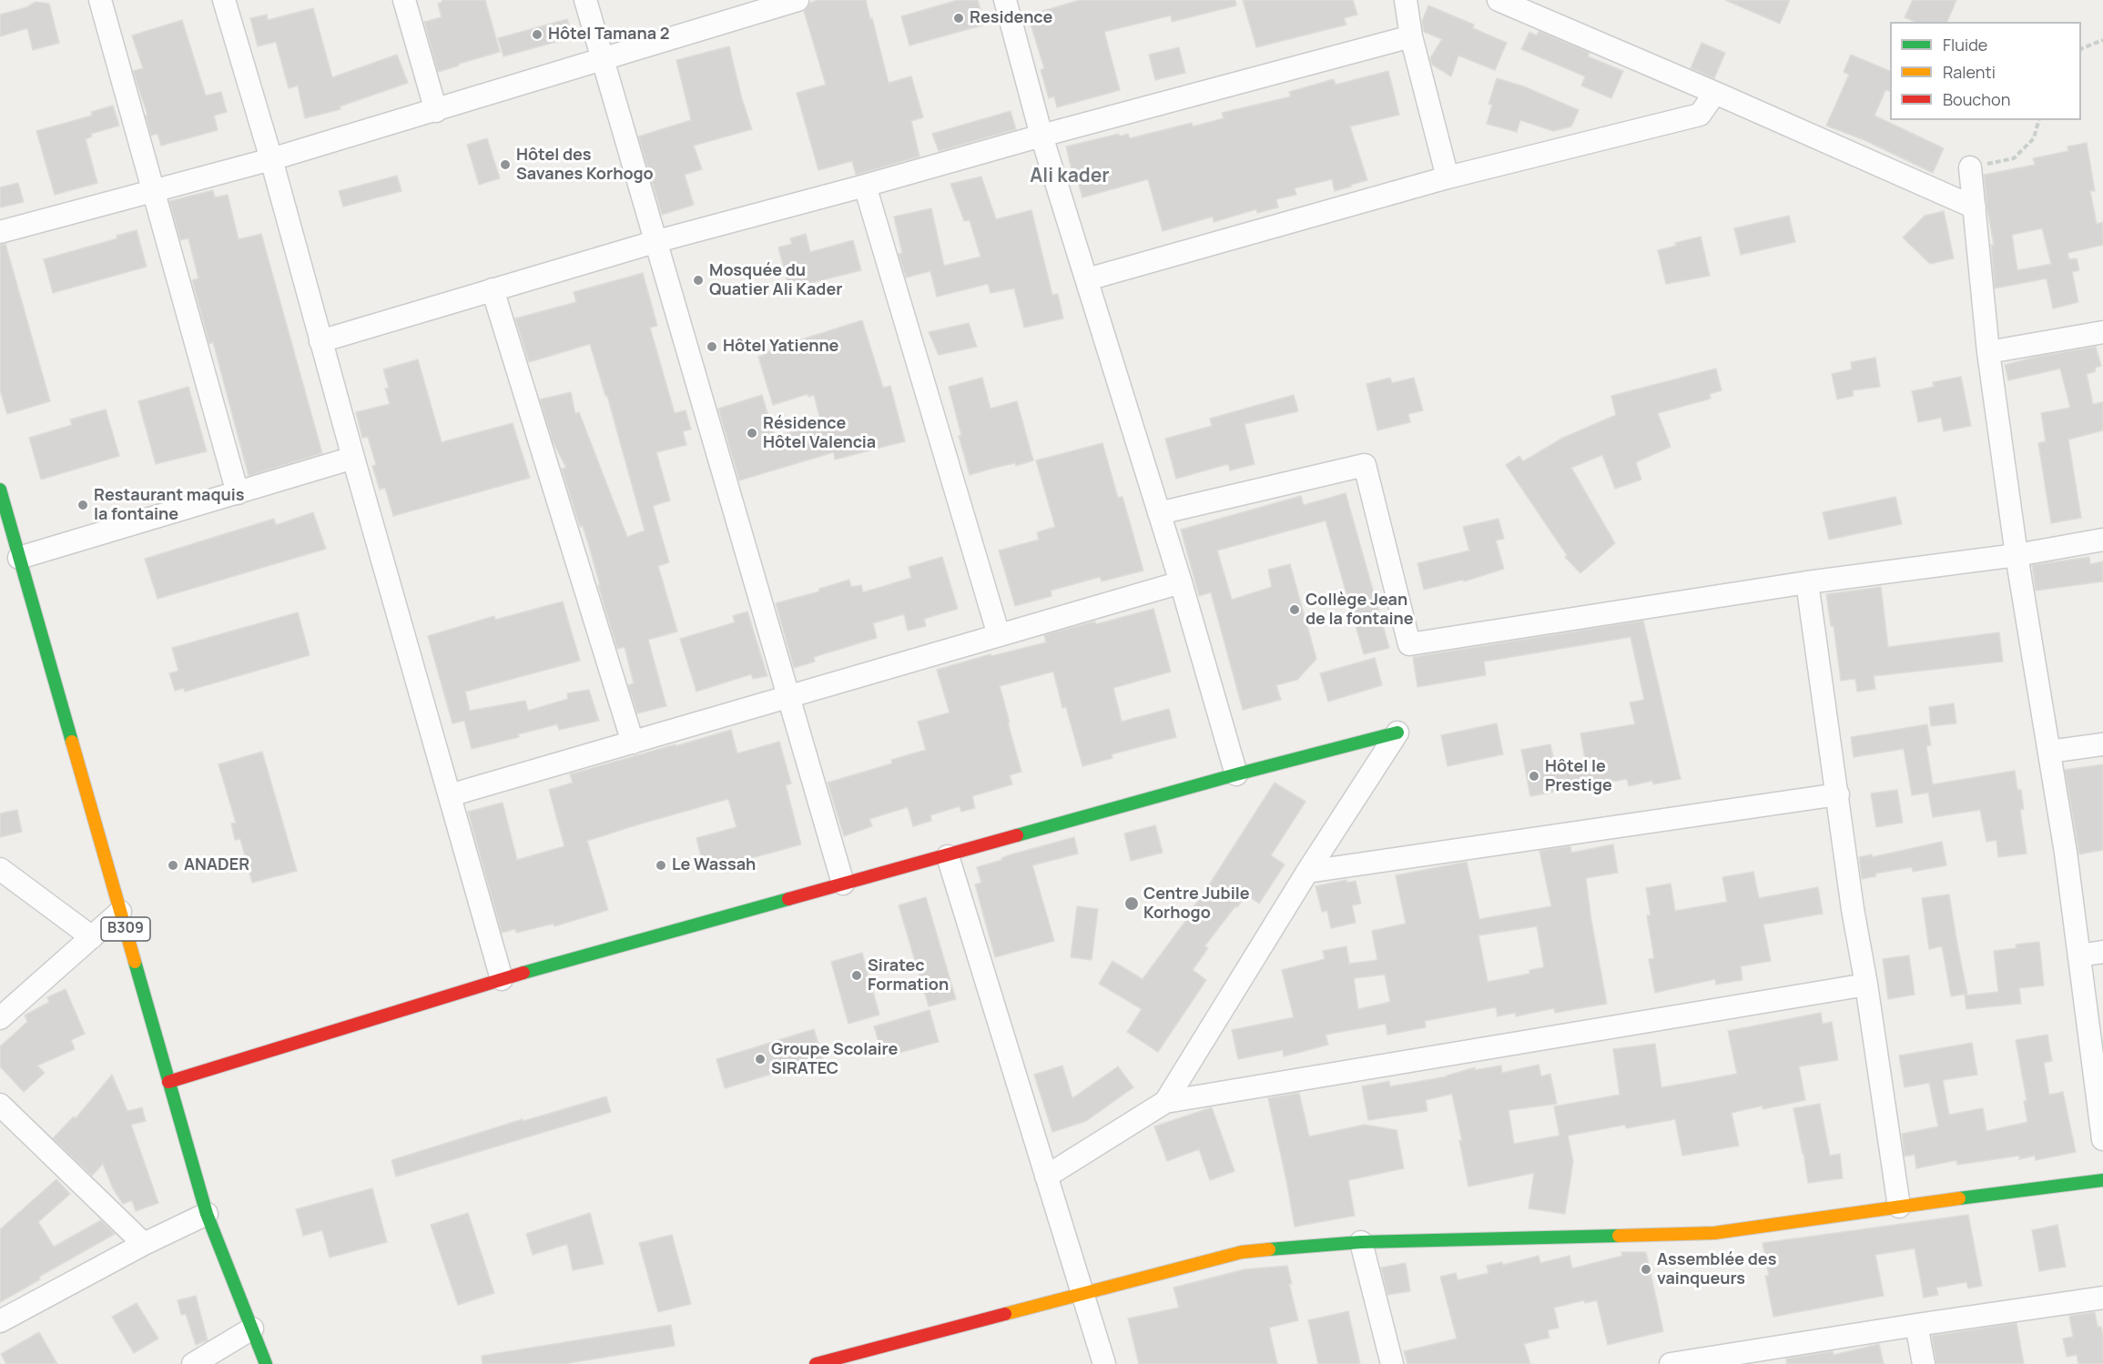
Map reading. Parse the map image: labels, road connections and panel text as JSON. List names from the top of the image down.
{
  "streets": {
    "street": ["B309"]
  },
  "districts": ["Ali kader"],
  "places": [
    "Residence",
    "Hôtel Tamana 2",
    "Hôtel des Savanes Korhogo",
    "Mosquée du Quatier Ali Kader",
    "Hôtel Yatienne",
    "Résidence Hôtel Valencia",
    "Restaurant maquis la fontaine",
    "Collège Jean de la fontaine",
    "Hôtel le Prestige",
    "ANADER",
    "Le Wassah",
    "Centre Jubile Korhogo",
    "Siratec Formation",
    "Groupe Scolaire SIRATEC",
    "Assemblée des vainqueurs"
  ],
  "legend": ["Fluide", "Ralenti", "Bouchon"]
}
